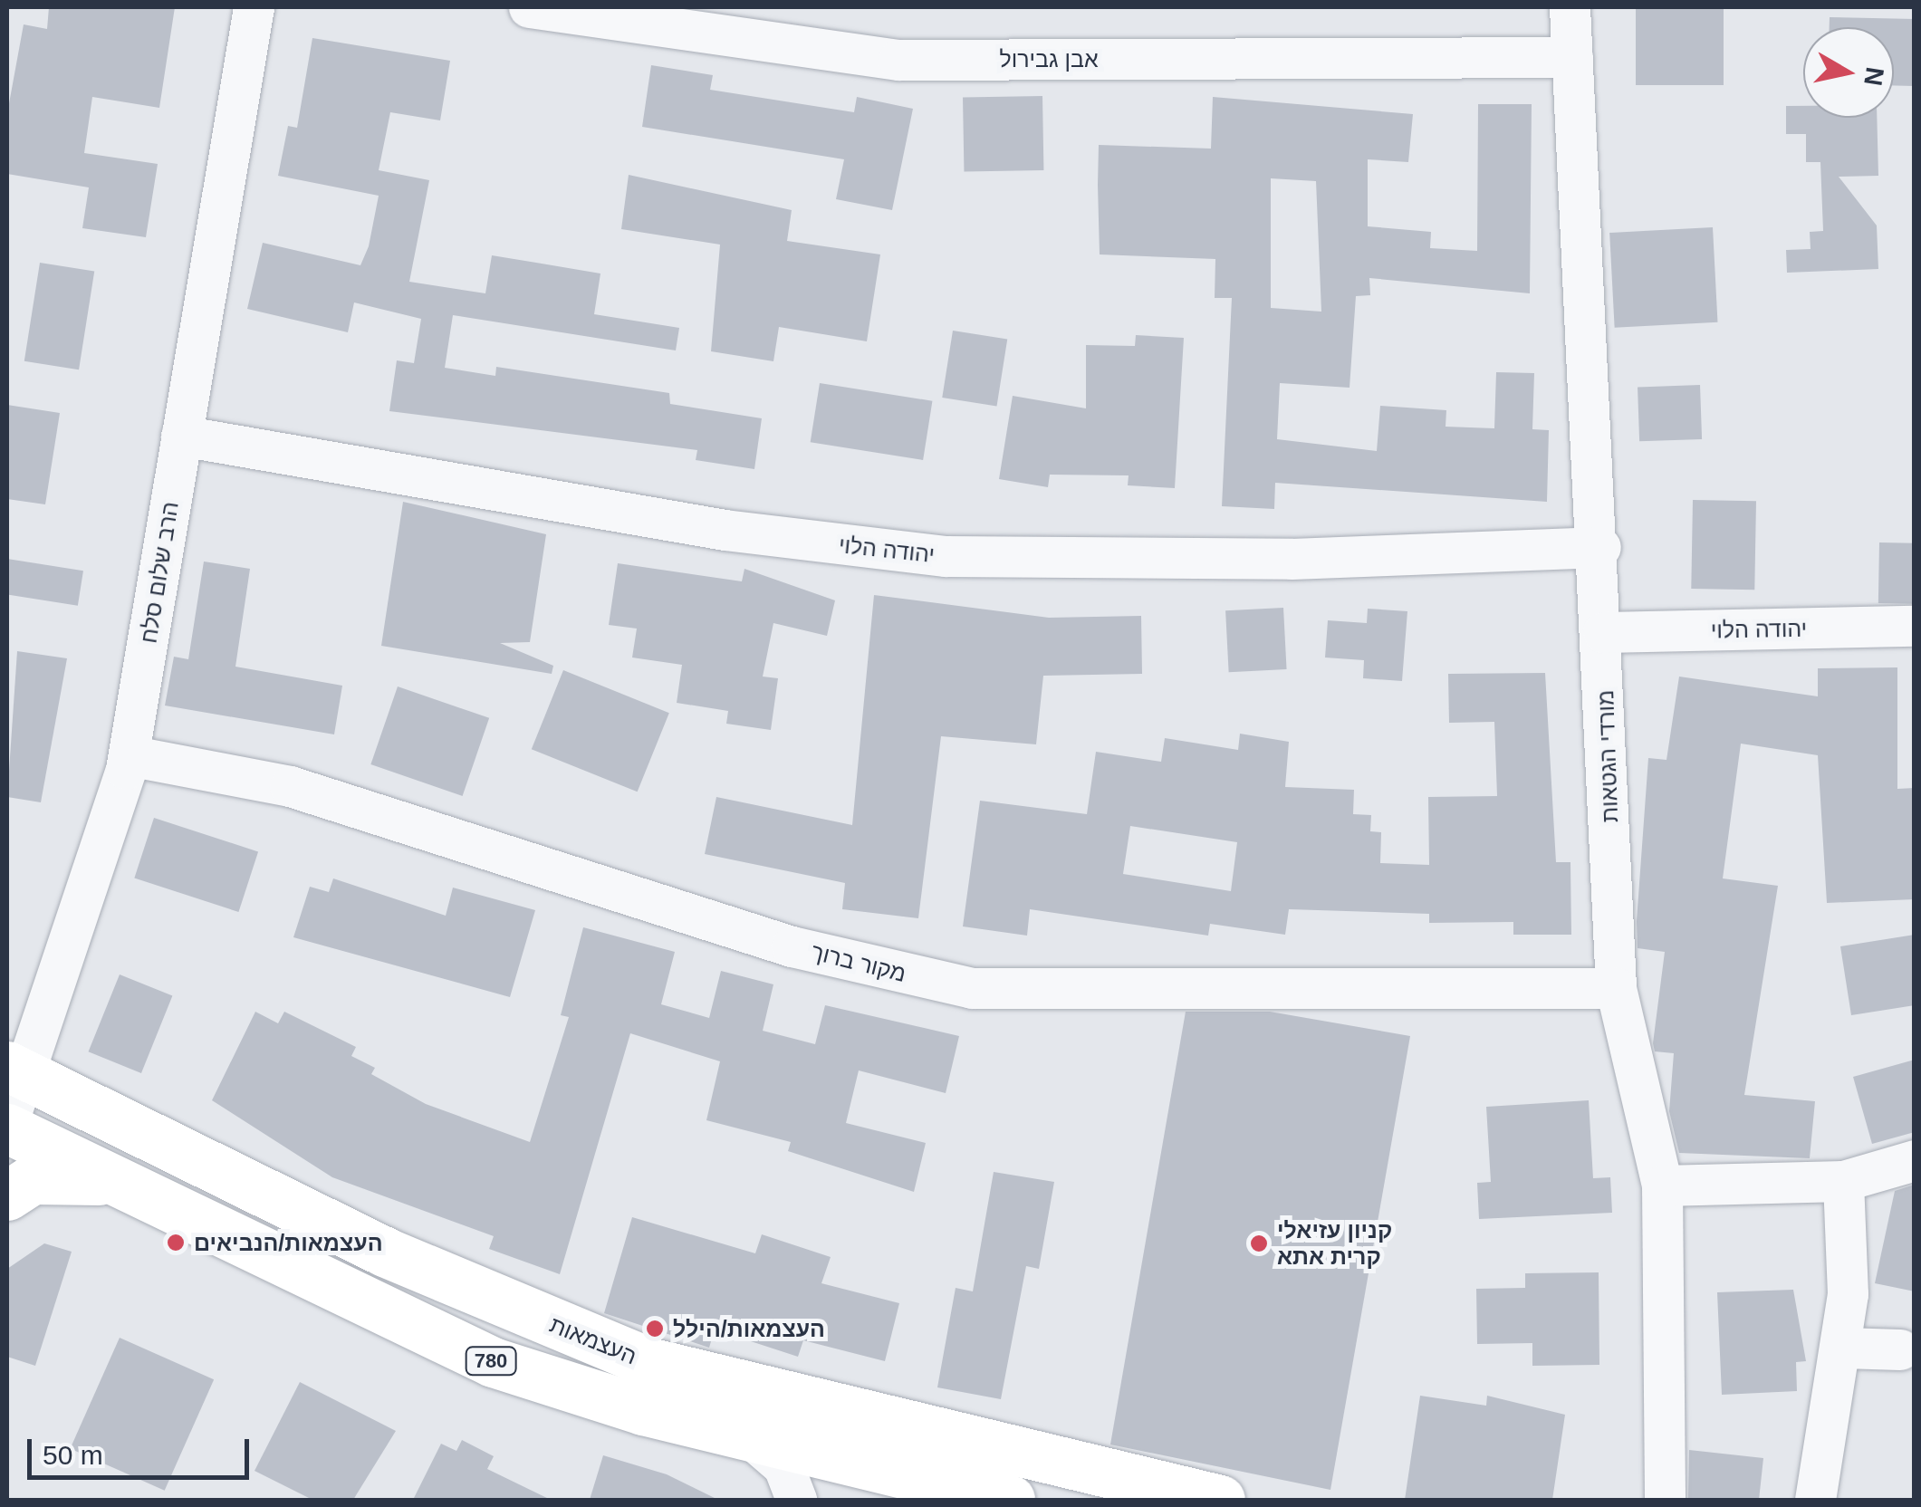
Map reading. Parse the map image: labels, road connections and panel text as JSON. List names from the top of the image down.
{
  "streets": {
    "main road": ["העצמאות", "780"],
    "street": [
      "אבן גבירול",
      "יהודה הלוי",
      "הרב שלום סלח",
      "מורדי הגטאות",
      "מקור ברוך"
    ]
  },
  "crossings": [
    ["אבן גבירול", "מורדי הגטאות"],
    ["יהודה הלוי", "הרב שלום סלח"],
    ["יהודה הלוי", "מורדי הגטאות"],
    ["הרב שלום סלח", "מקור ברוך"],
    ["הרב שלום סלח", "העצמאות"],
    ["הרב שלום סלח", "780"],
    ["מורדי הגטאות", "מקור ברוך"]
  ],
  "places": ["העצמאות/הנביאים", "קניון עזיאלי קרית אתא", "העצמאות/הילל"],
  "scale_bar": "50 m",
  "north": "right"
}
